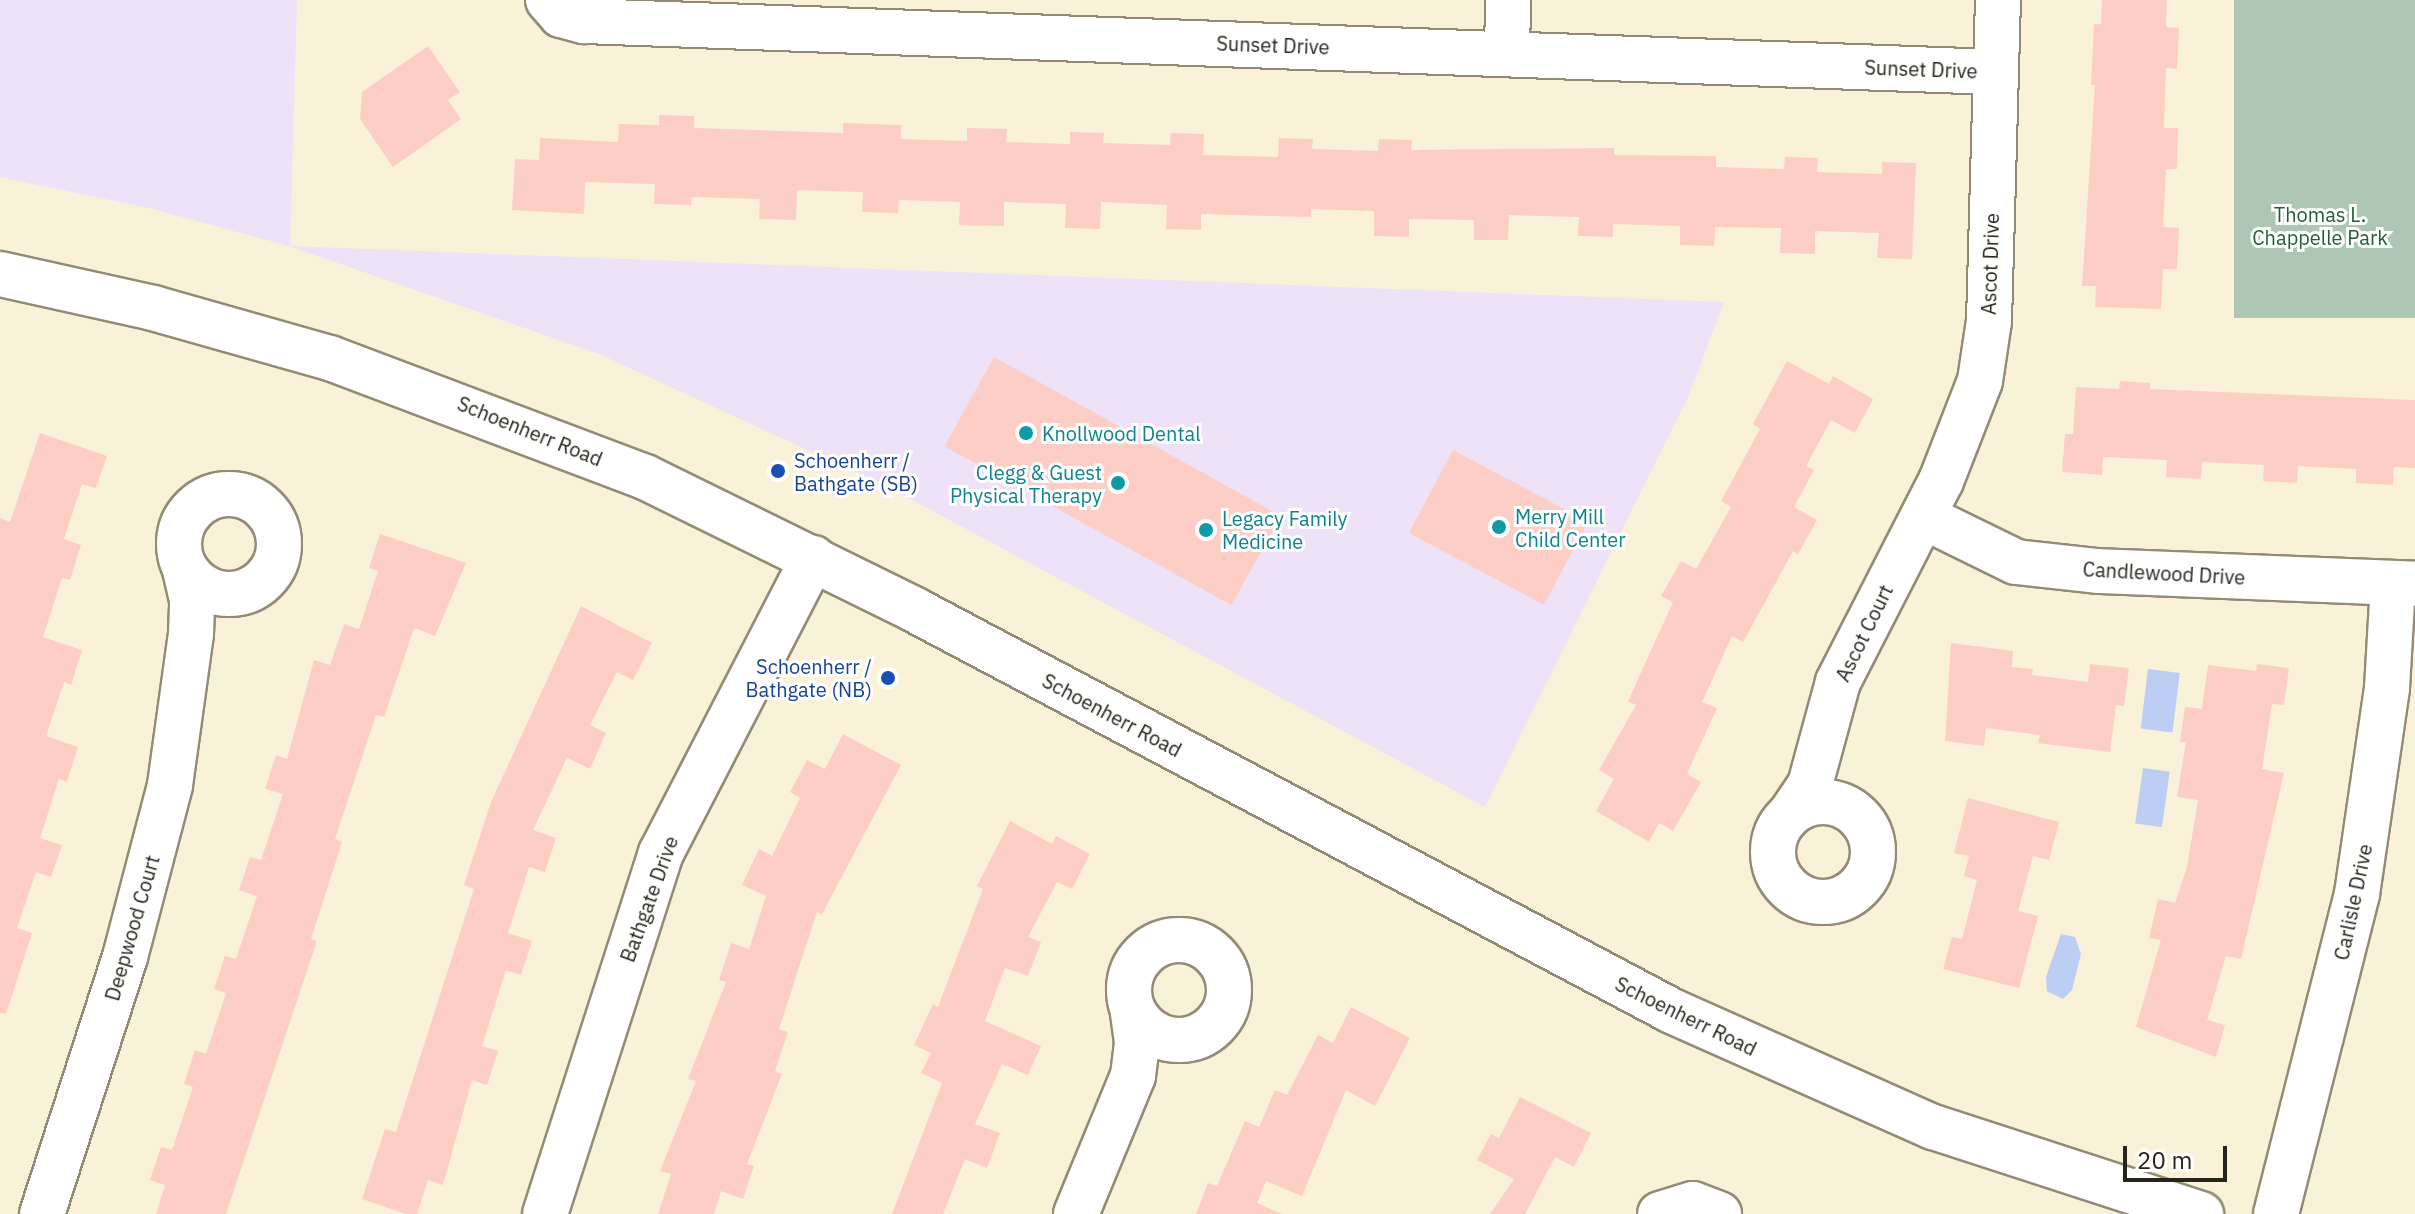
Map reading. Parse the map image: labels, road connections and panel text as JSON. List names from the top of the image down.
{
  "streets": {
    "street": [
      "Sunset Drive",
      "Ascot Drive",
      "Schoenherr Road",
      "Candlewood Drive",
      "Ascot Court",
      "Bathgate Drive",
      "Carlisle Drive",
      "Deepwood Court"
    ]
  },
  "crossings": [
    ["Sunset Drive", "Ascot Drive"],
    ["Ascot Drive", "Candlewood Drive"],
    ["Ascot Drive", "Ascot Court"],
    ["Schoenherr Road", "Bathgate Drive"],
    ["Candlewood Drive", "Ascot Court"],
    ["Candlewood Drive", "Carlisle Drive"]
  ],
  "parks": ["Thomas L. Chappelle Park"],
  "places": [
    "Knollwood Dental",
    "Schoenherr / Bathgate (SB)",
    "Clegg & Guest Physical Therapy",
    "Merry Mill Child Center",
    "Legacy Family Medicine",
    "Schoenherr / Bathgate (NB)"
  ],
  "scale_bar": "20 m"
}
